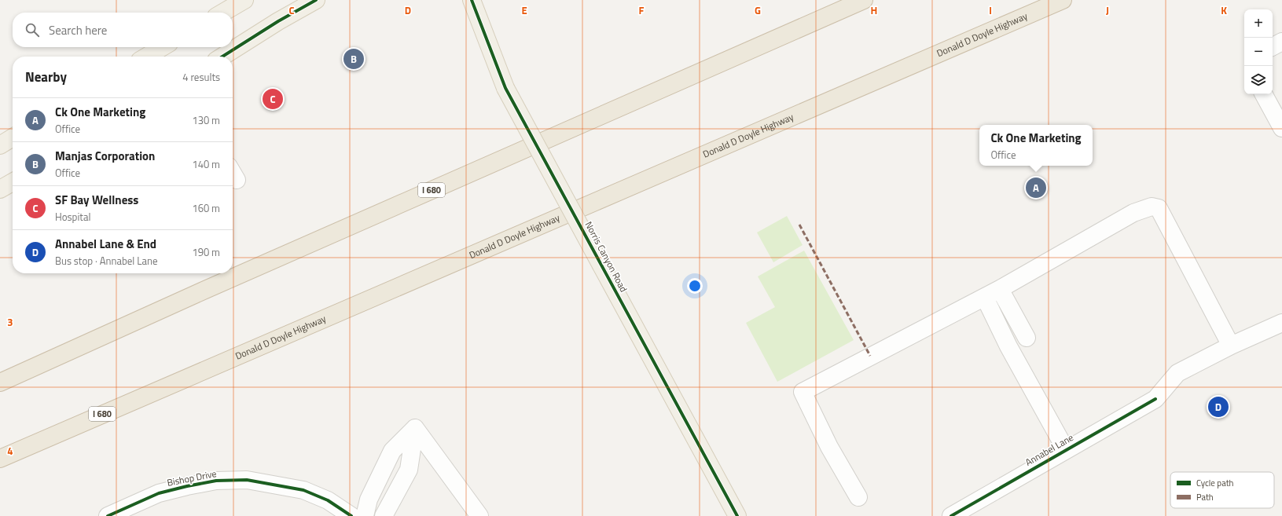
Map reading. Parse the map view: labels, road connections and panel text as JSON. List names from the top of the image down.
{
  "streets": {
    "highway": ["Donald D Doyle Highway", "I 680"],
    "main road": ["Norris Canyon Road"],
    "street": ["Annabel Lane", "Bishop Drive"]
  },
  "legend": ["Cycle path", "Path"],
  "page": {
    "map_buttons": ["+", "−"],
    "search": "Search here",
    "pins": [
      "B",
      "C",
      "A",
      "D"
    ],
    "heading": ["Nearby", "4 results"],
    "list": [
      {
        "mark": "A",
        "name": "Ck One Marketing",
        "note": "Office",
        "value": "130 m"
      },
      {
        "mark": "B",
        "name": "Manjas Corporation",
        "note": "Office",
        "value": "140 m"
      },
      {
        "mark": "C",
        "name": "SF Bay Wellness",
        "note": "Hospital",
        "value": "160 m"
      },
      {
        "mark": "D",
        "name": "Annabel Lane & End",
        "note": "Bus stop · Annabel Lane",
        "value": "190 m"
      }
    ],
    "popup": ["Ck One Marketing", "Office"]
  },
  "grid": {
    "columns": [
      "C",
      "D",
      "E",
      "F",
      "G",
      "H",
      "I",
      "J",
      "K"
    ],
    "rows": ["3", "4"]
  }
}
